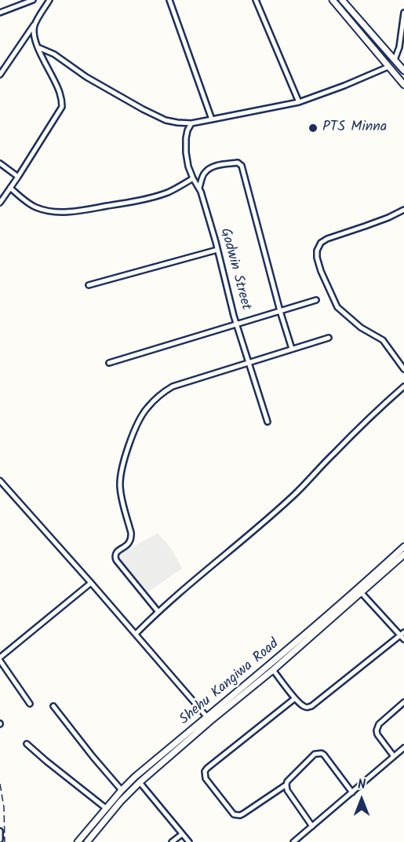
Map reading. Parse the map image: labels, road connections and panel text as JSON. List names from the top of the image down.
{
  "streets": {
    "main road": ["Shehu Kangiwa Road"],
    "street": ["Godwin Street"]
  },
  "places": ["PTS Minna"],
  "north": "top"
}
